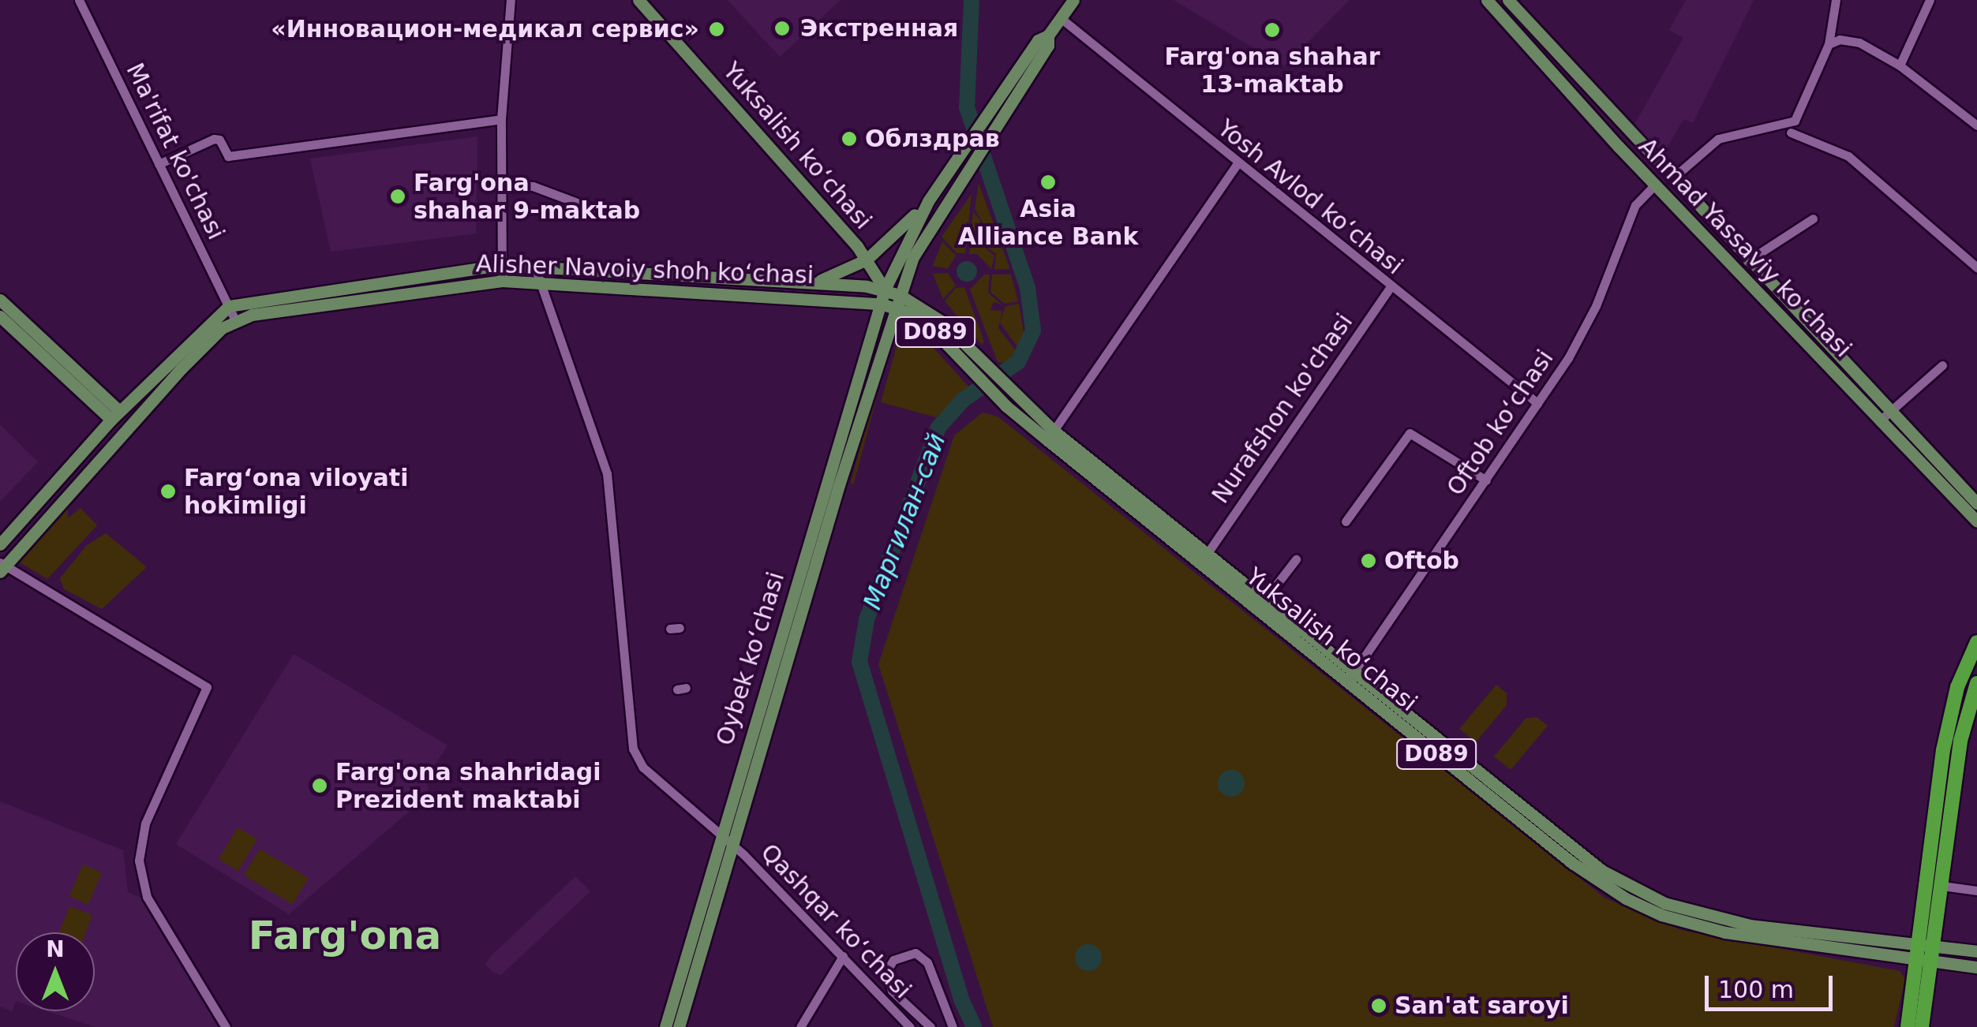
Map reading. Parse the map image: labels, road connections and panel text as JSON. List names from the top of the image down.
{
  "streets": {
    "main road": [
      "Yuksalish koʻchasi",
      "Ahmad Yassaviy ko'chasi",
      "Alisher Navoiy shoh koʻchasi",
      "D089",
      "Oybek ko‘chasi"
    ],
    "street": [
      "Ma'rifat ko'chasi",
      "Yosh Avlod koʻchasi",
      "Nurafshon ko'chasi",
      "Oftob koʻchasi",
      "Qashqar koʻchasi"
    ]
  },
  "crossings": [
    ["Yuksalish koʻchasi", "Alisher Navoiy shoh koʻchasi"],
    ["Yuksalish koʻchasi", "D089"],
    ["Yuksalish koʻchasi", "Nurafshon ko'chasi"],
    ["Yuksalish koʻchasi", "Oftob koʻchasi"],
    ["Yuksalish koʻchasi", "Oybek ko‘chasi"],
    ["Ma'rifat ko'chasi", "Alisher Navoiy shoh koʻchasi"],
    ["Yosh Avlod koʻchasi", "Nurafshon ko'chasi"],
    ["Yosh Avlod koʻchasi", "Oftob koʻchasi"],
    ["Ahmad Yassaviy ko'chasi", "Oftob koʻchasi"],
    ["Alisher Navoiy shoh koʻchasi", "Oybek ko‘chasi"],
    ["Alisher Navoiy shoh koʻchasi", "Qashqar koʻchasi"],
    ["Oybek ko‘chasi", "Qashqar koʻchasi"]
  ],
  "districts": ["Farg'ona"],
  "water": ["Маргилан-сай"],
  "places": [
    "Экстренная",
    "«Инновацион-медикал сервис»",
    "Farg'ona shahar 13-maktab",
    "Облздрав",
    "Asia Alliance Bank",
    "Farg'ona shahar 9-maktab",
    "Farg‘ona viloyati hokimligi",
    "Oftob",
    "Farg'ona shahridagi Prezident maktabi",
    "San'at saroyi"
  ],
  "scale_bar": "100 m",
  "north": "top"
}
